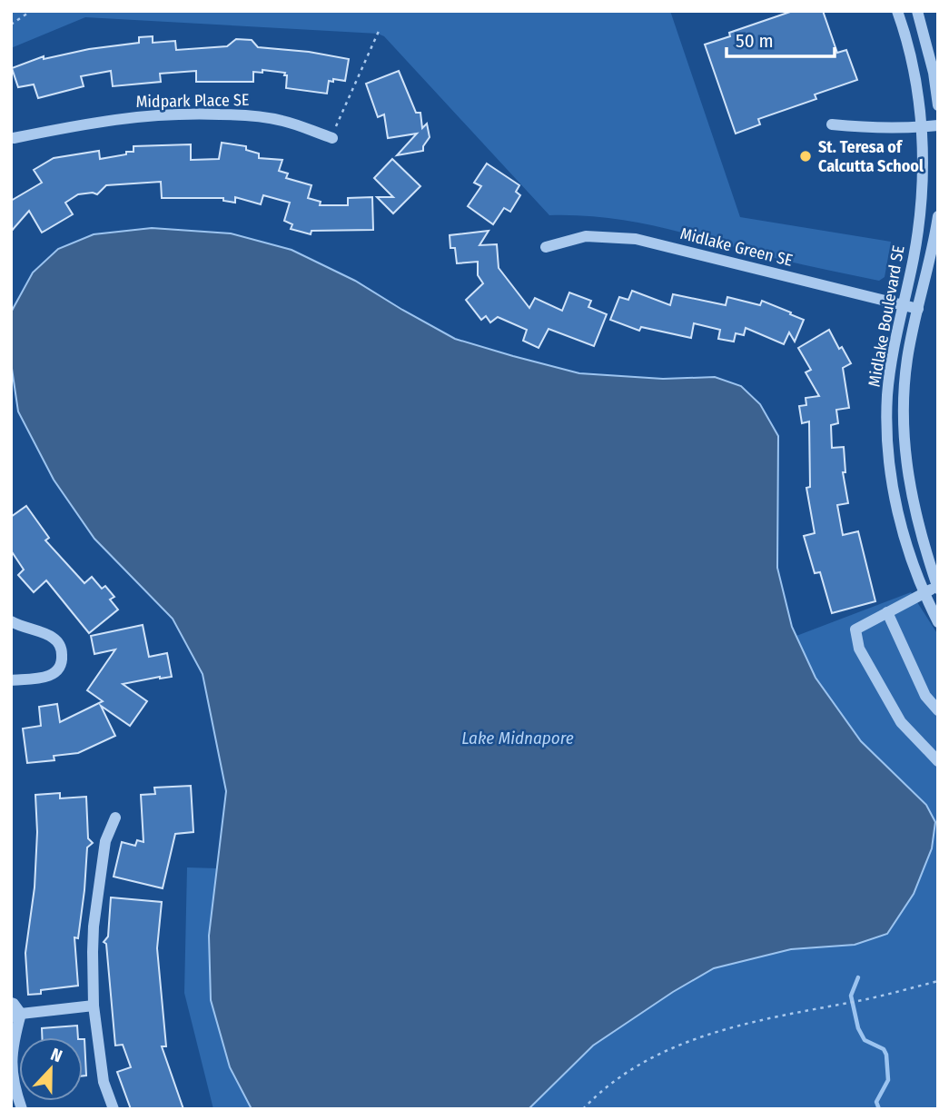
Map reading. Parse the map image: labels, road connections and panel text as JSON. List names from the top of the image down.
{
  "streets": {
    "street": ["Midpark Place SE", "Midlake Green SE", "Midlake Boulevard SE"]
  },
  "crossings": [
    ["Midlake Green SE", "Midlake Boulevard SE"]
  ],
  "water": ["Lake Midnapore"],
  "places": ["St. Teresa of Calcutta School"],
  "scale_bar": "50 m",
  "north": "top"
}
